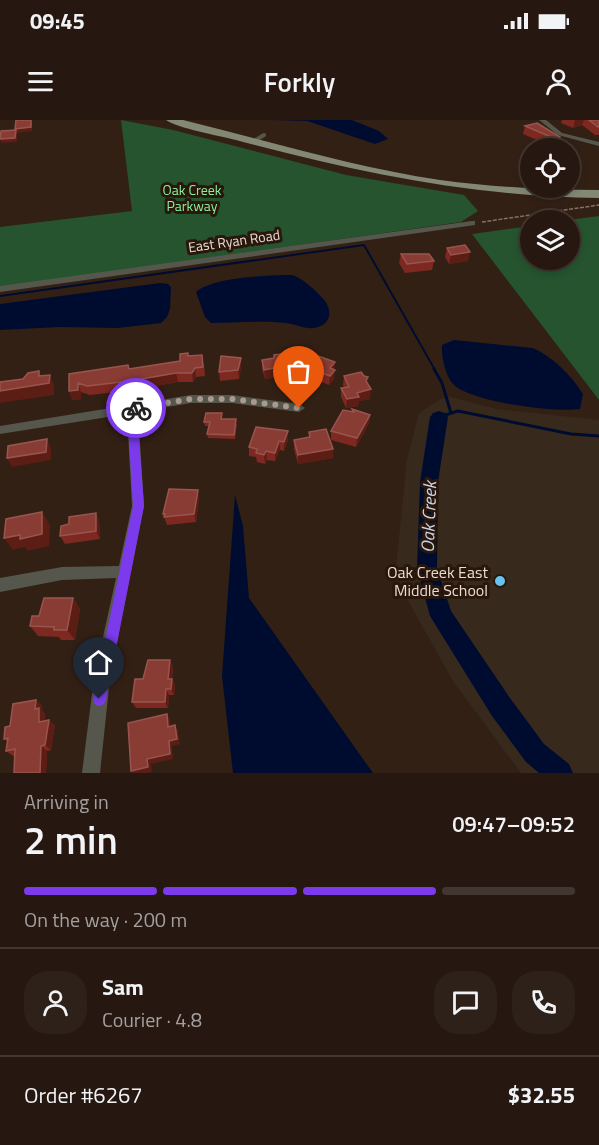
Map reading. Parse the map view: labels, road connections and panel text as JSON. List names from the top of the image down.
{
  "streets": {
    "street": ["East Ryan Road"]
  },
  "water": ["Oak Creek"],
  "parks": ["Oak Creek Parkway"],
  "places": ["Oak Creek East Middle School"],
  "page": {
    "status": "09:45",
    "header": "Forkly",
    "heading": ["2 min", "Arriving in", "09:47–09:52"],
    "panel": [
      "Sam",
      "Courier · 4.8",
      "Order #6267",
      "$32.55"
    ],
    "bar": "On the way · 200 m"
  }
}
